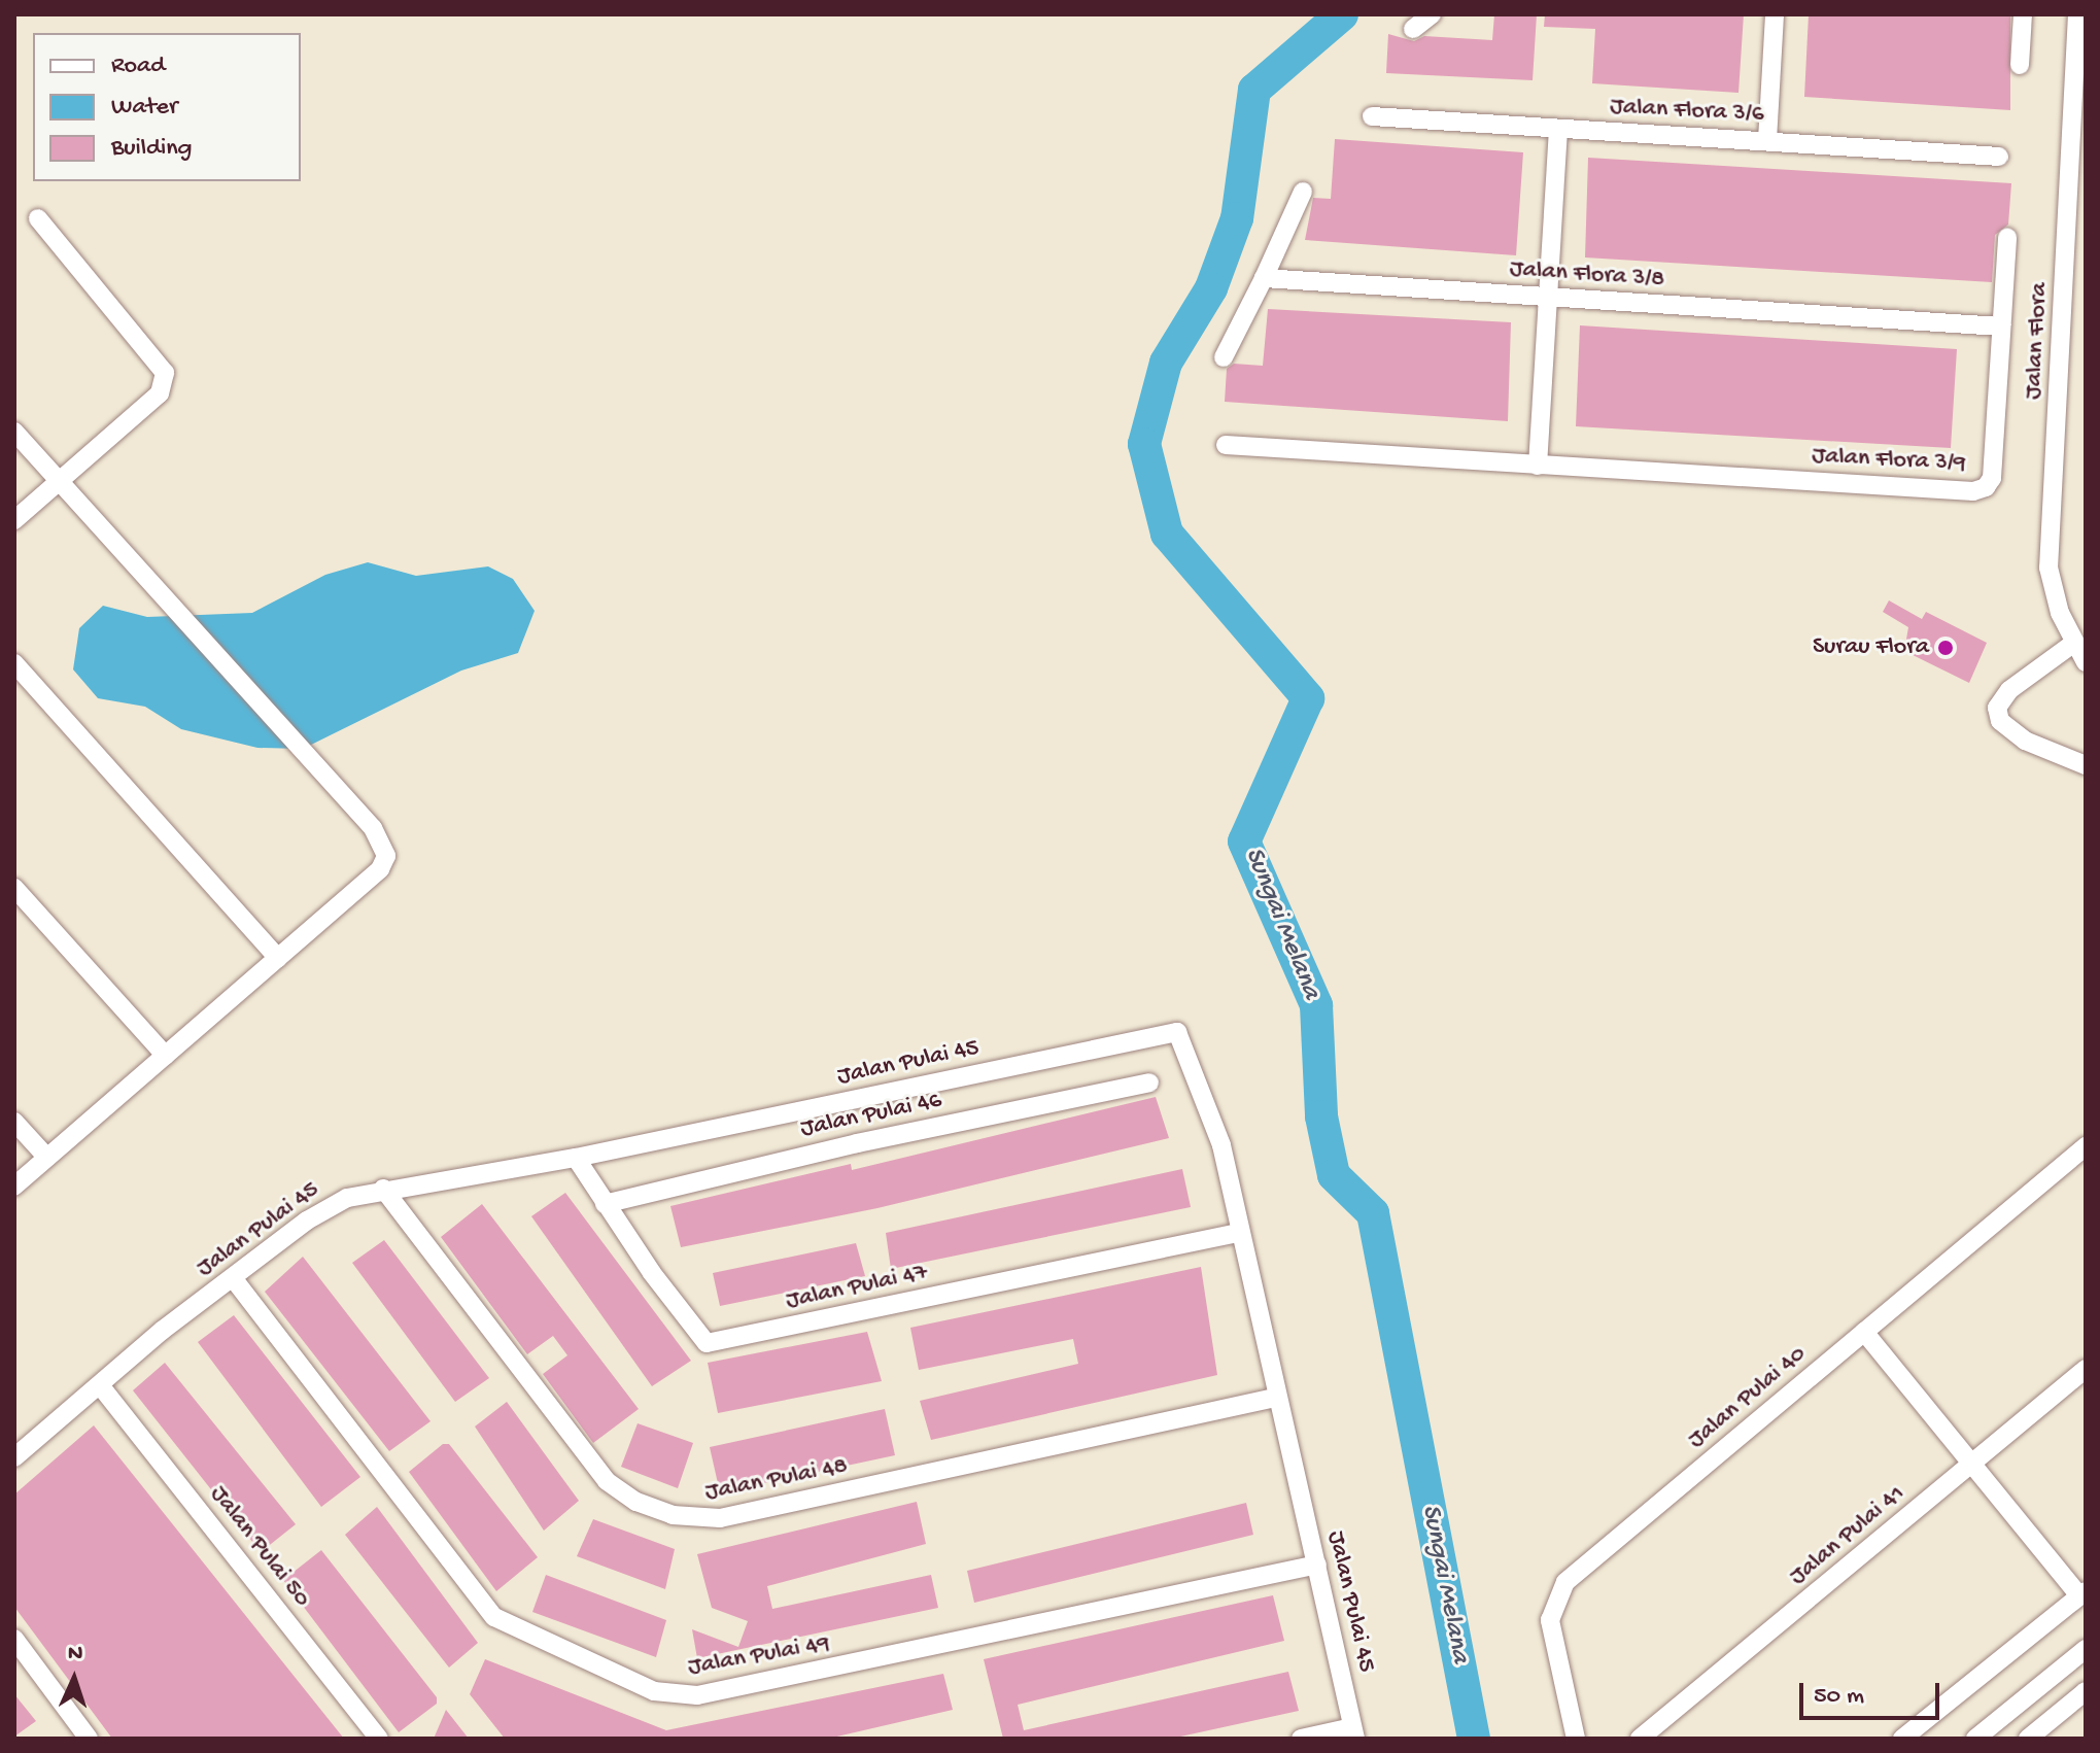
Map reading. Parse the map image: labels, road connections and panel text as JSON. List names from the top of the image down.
{
  "streets": {
    "street": [
      "Jalan Flora 3/6",
      "Jalan Flora 3/8",
      "Jalan Flora",
      "Jalan Flora 3/9",
      "Jalan Pulai 45",
      "Jalan Pulai 46",
      "Jalan Pulai 47",
      "Jalan Pulai 40",
      "Jalan Pulai 48",
      "Jalan Pulai 41",
      "Jalan Pulai 50",
      "Jalan Pulai 49"
    ]
  },
  "crossings": [
    ["Jalan Flora 3/8", "Jalan Flora 3/9"],
    ["Jalan Pulai 45", "Jalan Pulai 47"],
    ["Jalan Pulai 45", "Jalan Pulai 48"],
    ["Jalan Pulai 45", "Jalan Pulai 50"],
    ["Jalan Pulai 45", "Jalan Pulai 49"],
    ["Jalan Pulai 46", "Jalan Pulai 47"]
  ],
  "water": ["Sungai Melana"],
  "places": ["Surau Flora"],
  "legend": ["Road", "Water", "Building"],
  "scale_bar": "50 m",
  "north": "top"
}
